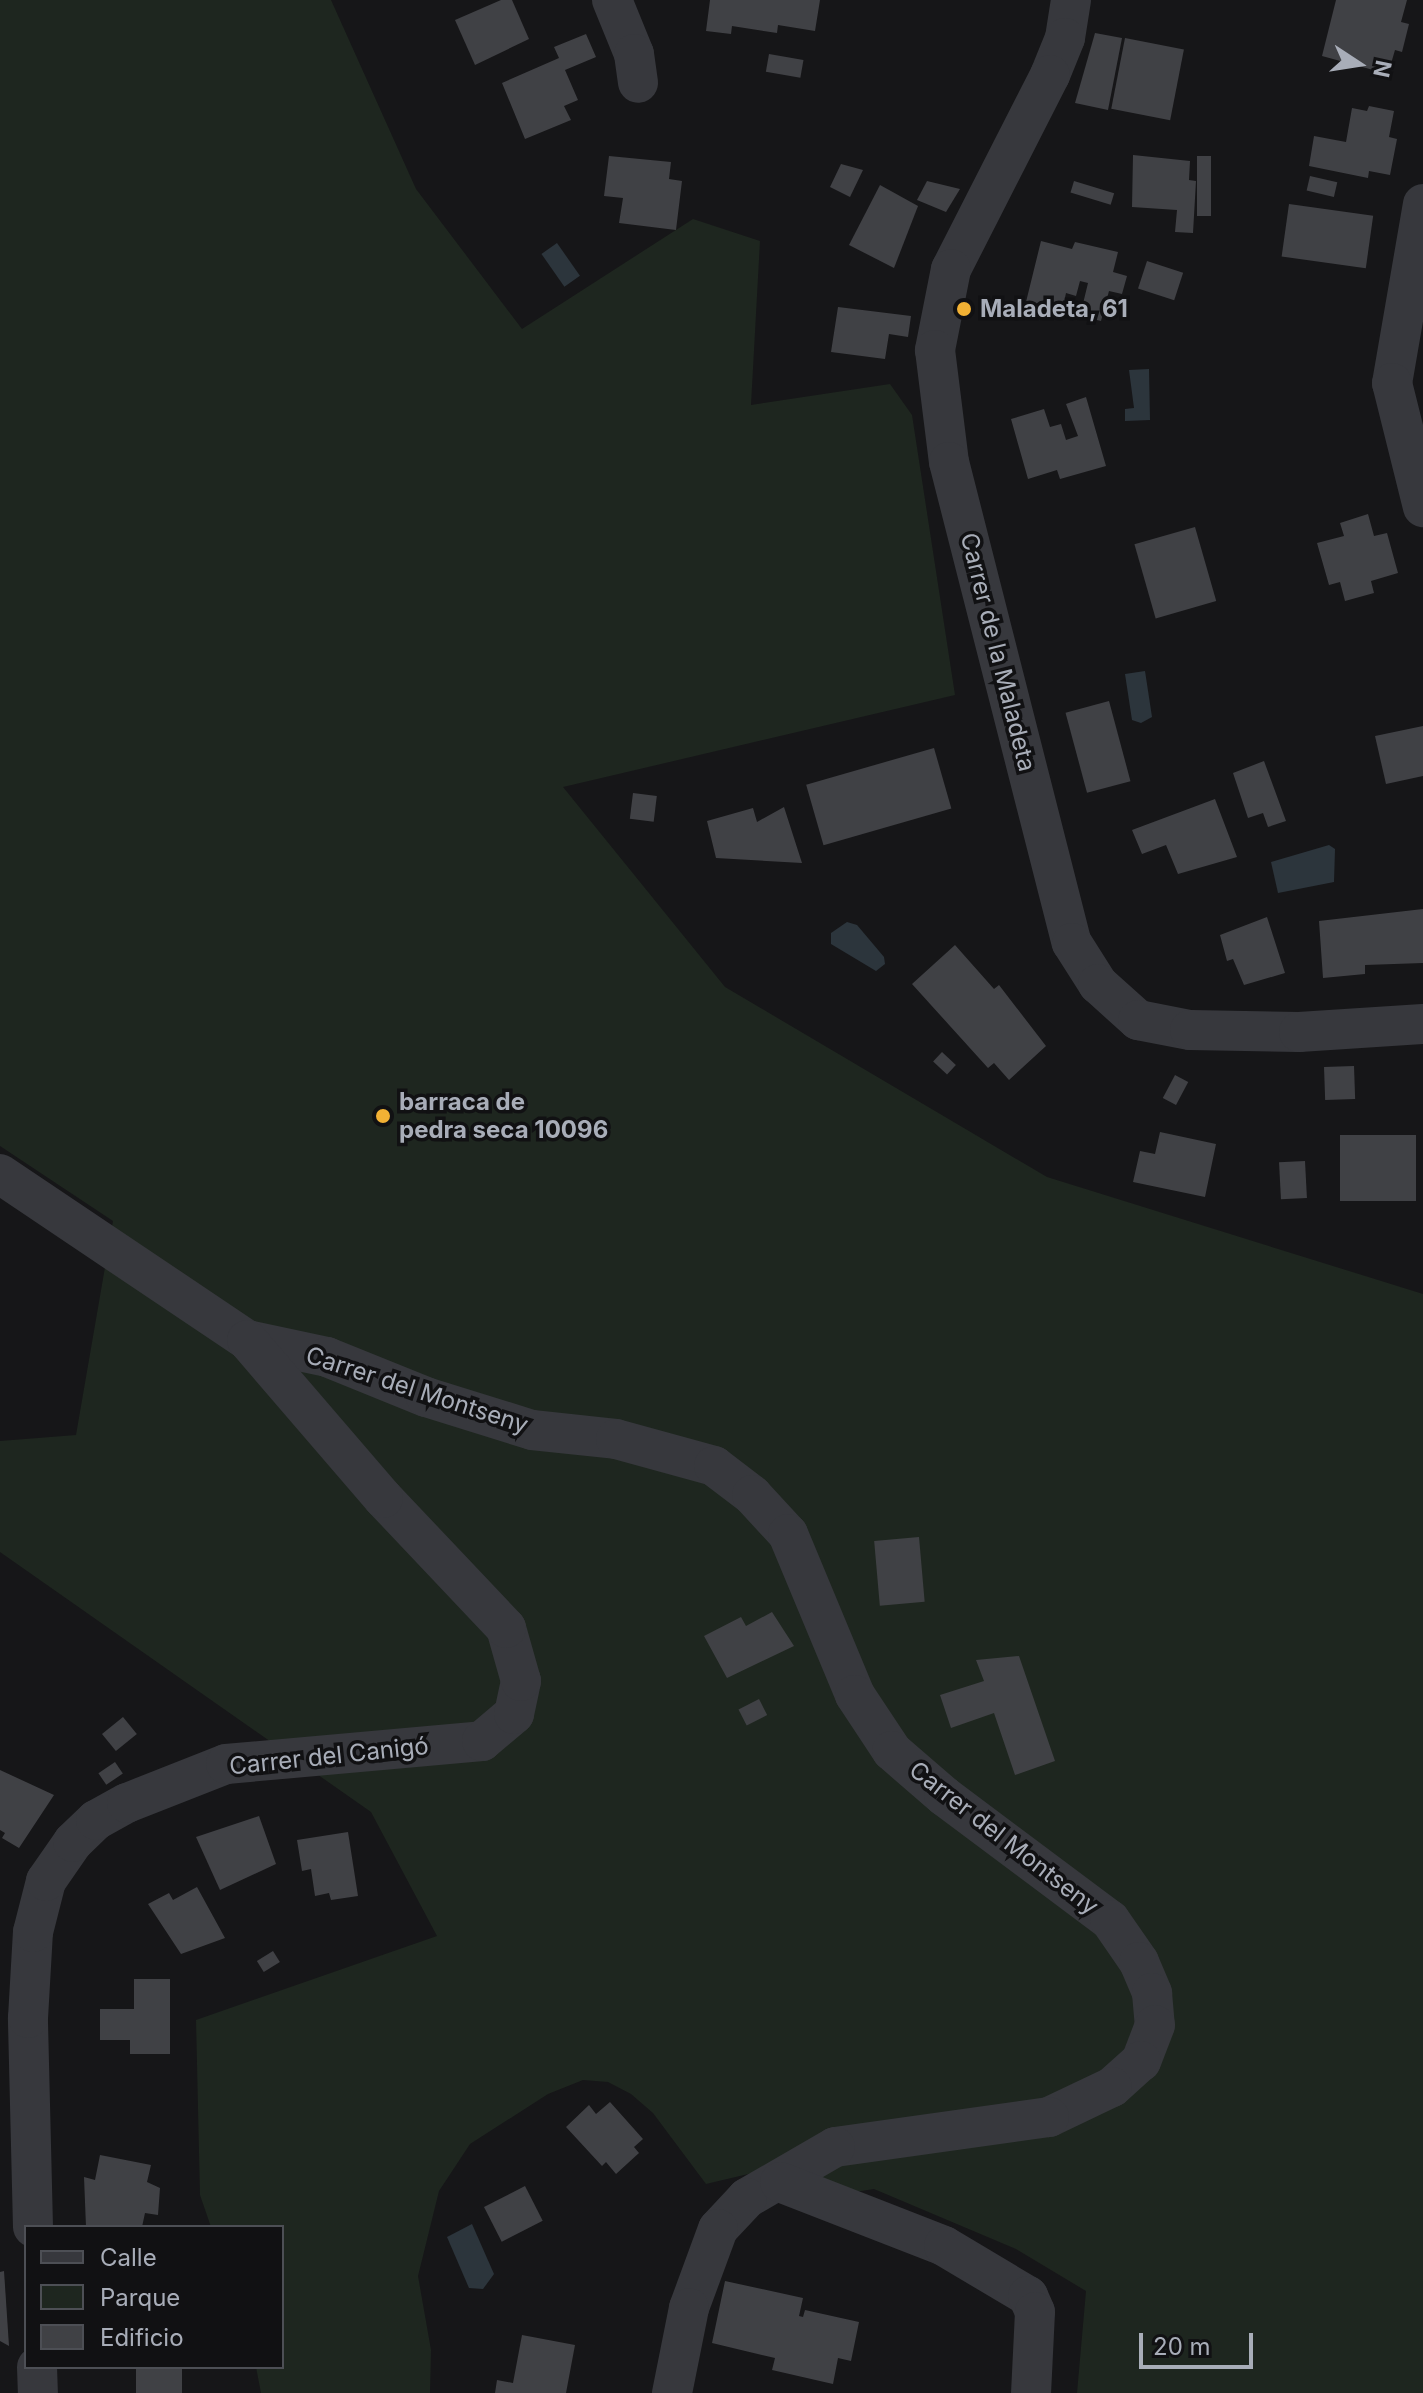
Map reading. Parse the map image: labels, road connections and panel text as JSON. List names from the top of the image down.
{
  "streets": {
    "street": ["Carrer de la Maladeta", "Carrer del Montseny", "Carrer del Canigó"]
  },
  "crossings": [
    ["Carrer del Montseny", "Carrer del Canigó"]
  ],
  "places": ["Maladeta, 61", "barraca de pedra seca 10096"],
  "legend": ["Calle", "Parque", "Edificio"],
  "scale_bar": "20 m",
  "north": "right"
}
